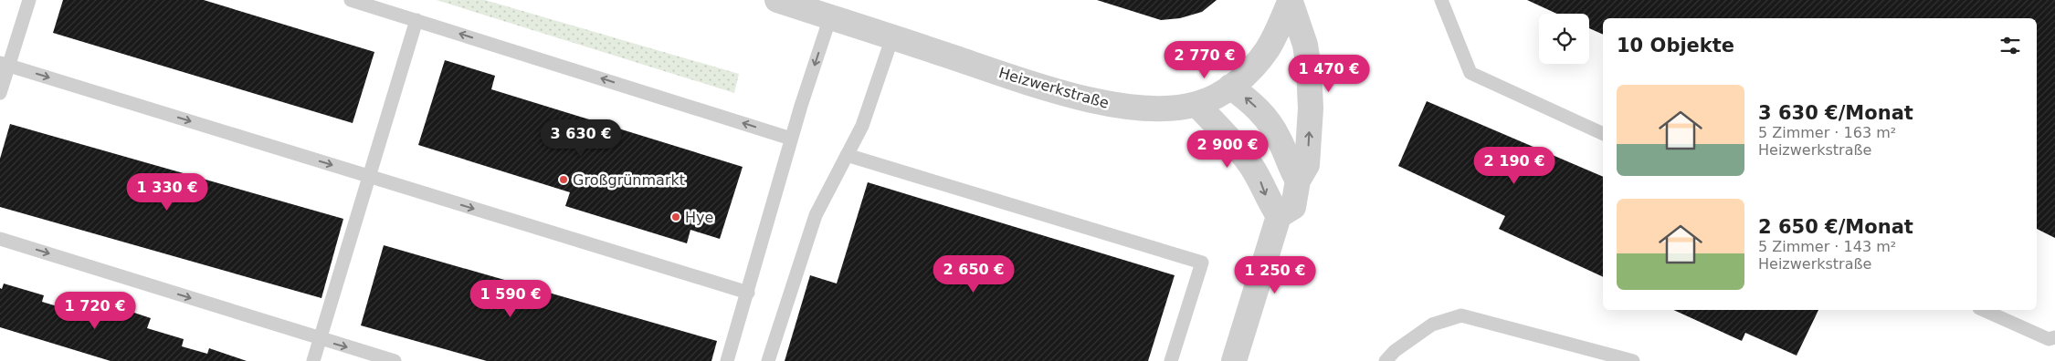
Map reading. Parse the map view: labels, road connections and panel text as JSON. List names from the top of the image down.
{
  "streets": {
    "street": ["Heizwerkstraße"]
  },
  "places": ["Großgrünmarkt", "Hye"],
  "page": {
    "heading": "10 Objekte",
    "price": [
      "2 770 €",
      "1 470 €",
      "3 630 €",
      "2 900 €",
      "2 190 €",
      "1 330 €",
      "2 650 €",
      "1 250 €",
      "1 590 €",
      "1 720 €"
    ],
    "list": [
      {
        "name": "3 630 €/Monat",
        "note": "5 Zimmer · 163 m² · Heizwerkstraße"
      },
      {
        "name": "2 650 €/Monat",
        "note": "5 Zimmer · 143 m² · Heizwerkstraße"
      }
    ]
  }
}
